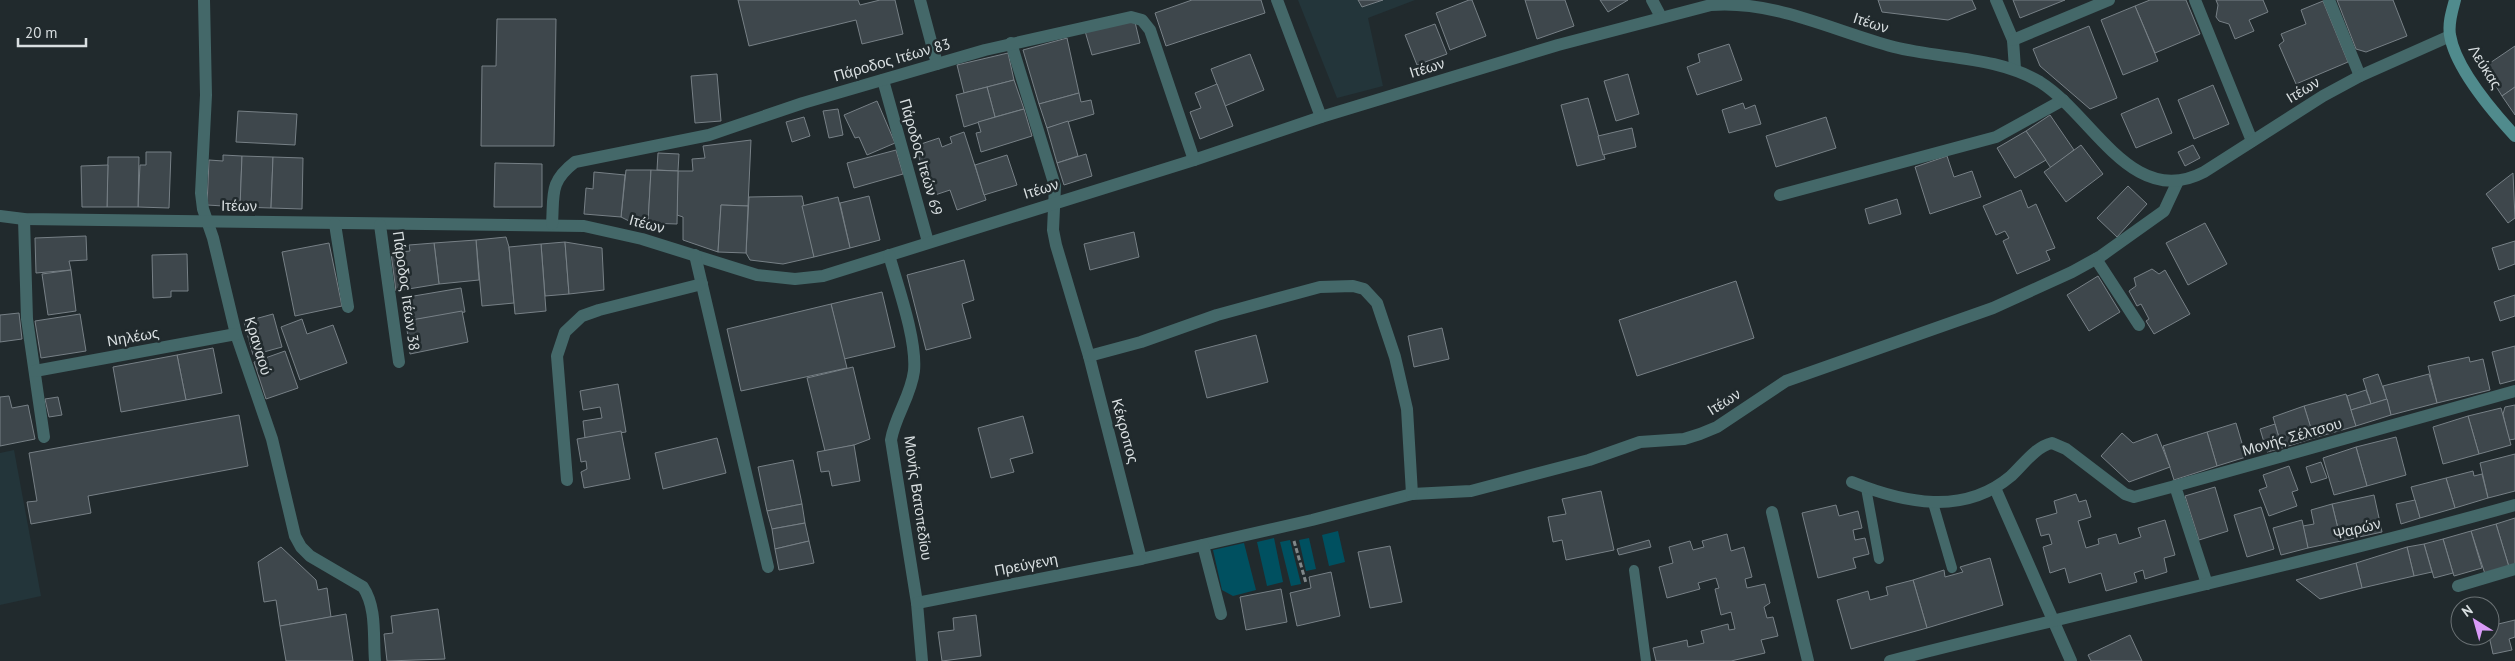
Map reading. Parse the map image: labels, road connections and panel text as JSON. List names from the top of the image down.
{
  "streets": {
    "main road": ["Λεύκας"],
    "street": [
      "Ιτέων",
      "Πάροδος Ιτέων 83",
      "Πάροδος Ιτεών 69",
      "Πάροδος Ιτέων 38",
      "Νηλέως",
      "Κραναού",
      "Κέκροπος",
      "Μονής Σέλτσου",
      "Μονής Βατοπεδίου",
      "Ψαρών",
      "Πρεύγενη"
    ]
  },
  "crossings": [
    ["Ιτέων", "Πάροδος Ιτέων 83"],
    ["Ιτέων", "Λεύκας"],
    ["Ιτέων", "Πάροδος Ιτεών 69"],
    ["Ιτέων", "Πάροδος Ιτέων 38"],
    ["Ιτέων", "Κραναού"],
    ["Ιτέων", "Κέκροπος"],
    ["Ιτέων", "Μονής Βατοπεδίου"],
    ["Πάροδος Ιτέων 83", "Πάροδος Ιτεών 69"],
    ["Πάροδος Ιτέων 83", "Κέκροπος"],
    ["Νηλέως", "Κραναού"],
    ["Κέκροπος", "Πρεύγενη"],
    ["Μονής Βατοπεδίου", "Πρεύγενη"]
  ],
  "scale_bar": "20 m",
  "north": "top left"
}
